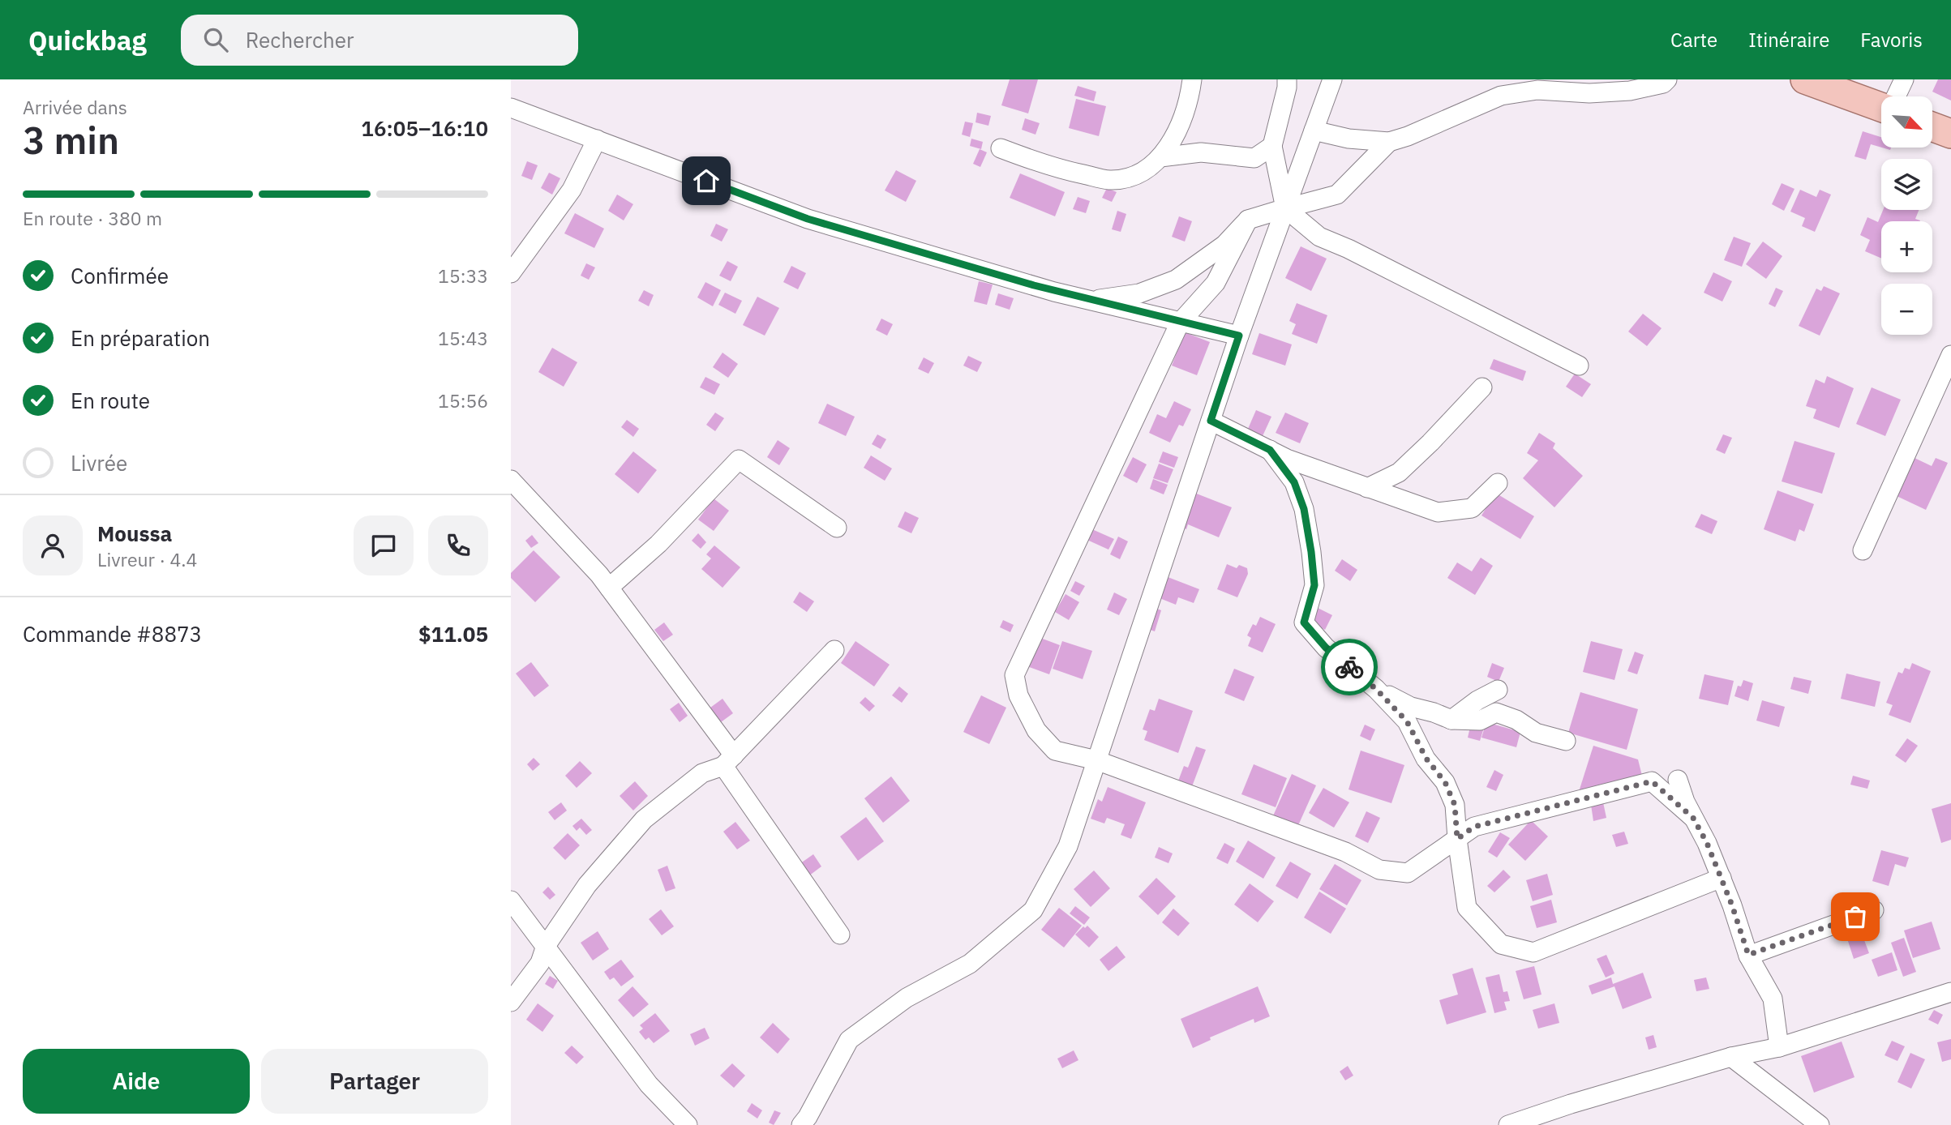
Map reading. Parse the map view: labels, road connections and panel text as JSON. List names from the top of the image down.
{
  "north": "bottom right",
  "page": {
    "header": "Quickbag",
    "search": "Rechercher",
    "nav": ["Carte", "Itinéraire", "Favoris"],
    "heading": ["3 min", "Arrivée dans", "16:05–16:10"],
    "panel": [
      "Moussa",
      "Livreur · 4.4",
      "Commande #8873",
      "$11.05"
    ],
    "map_buttons": ["+", "−"],
    "bar": "En route · 380 m",
    "list": [
      ["Confirmée", "15:33"],
      ["En préparation", "15:43"],
      ["En route", "15:56"],
      "Livrée"
    ],
    "buttons": ["Aide", "Partager"]
  }
}
